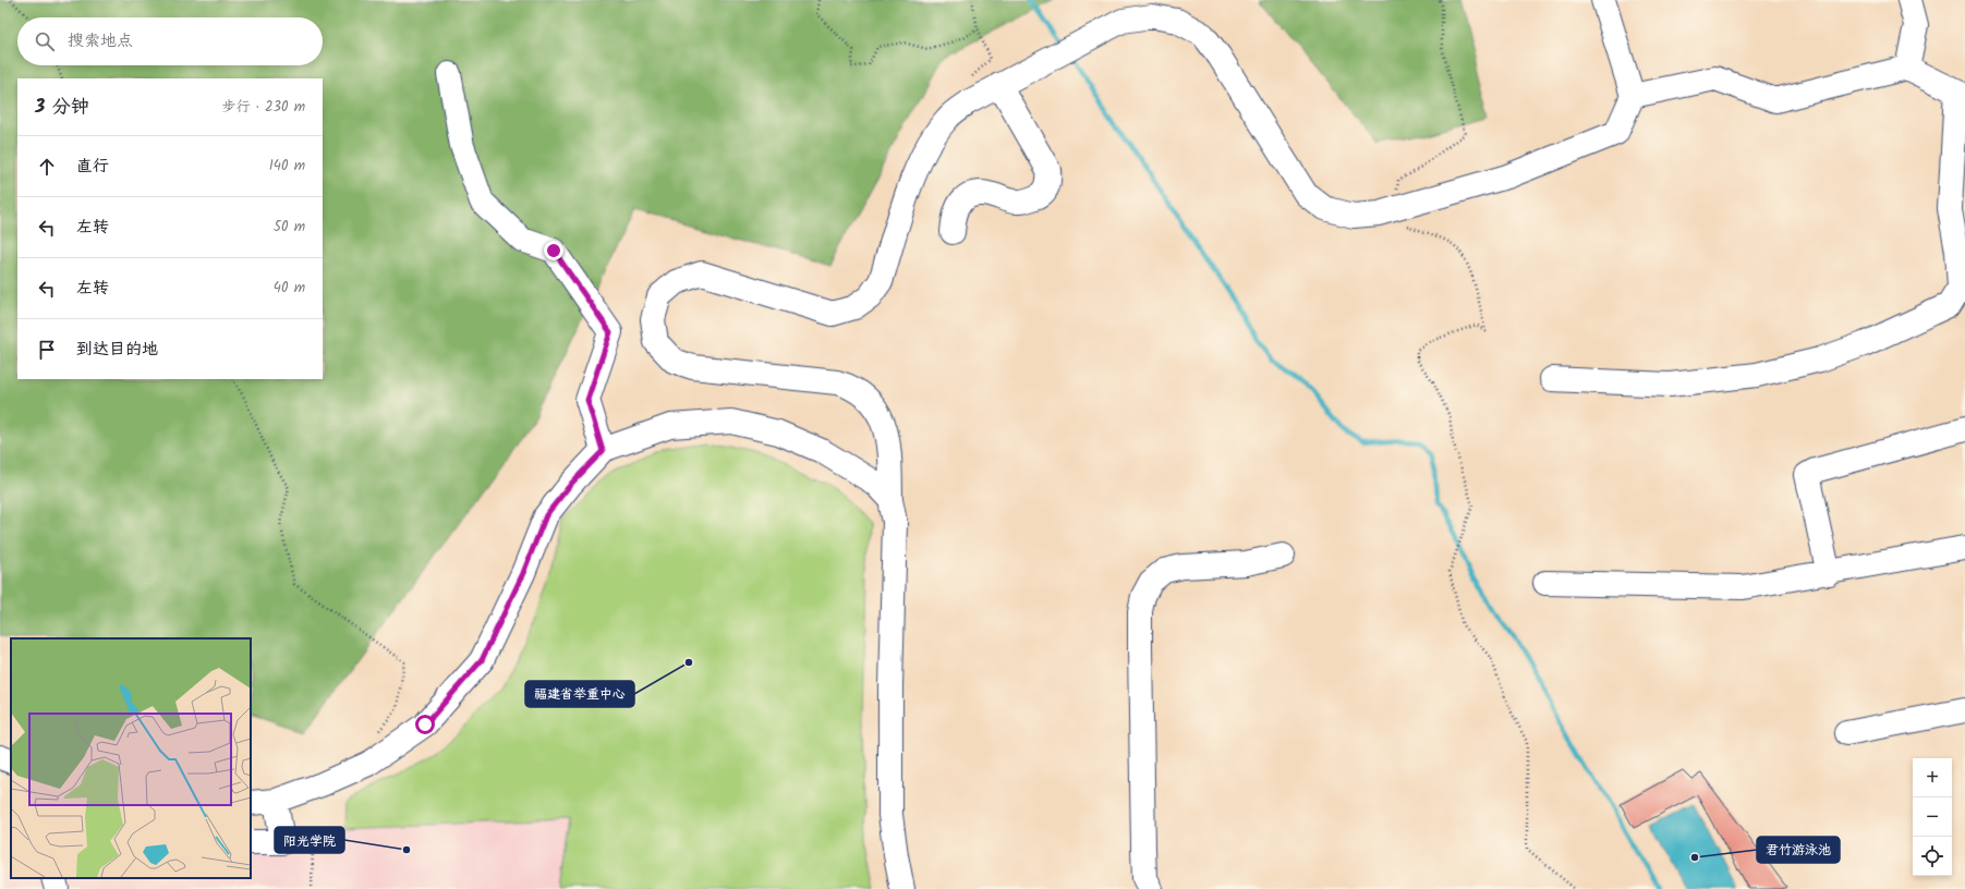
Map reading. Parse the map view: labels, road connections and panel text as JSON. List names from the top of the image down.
{
  "places": ["福建省举重中心", "阳光学院", "君竹游泳池"],
  "page": {
    "search": "搜索地点",
    "heading": ["3 分钟", "步行 · 230 m"],
    "list": [
      ["直行", "140 m"],
      ["左转", "50 m"],
      ["左转", "40 m"],
      "到达目的地"
    ],
    "map_buttons": ["+", "−"]
  }
}
